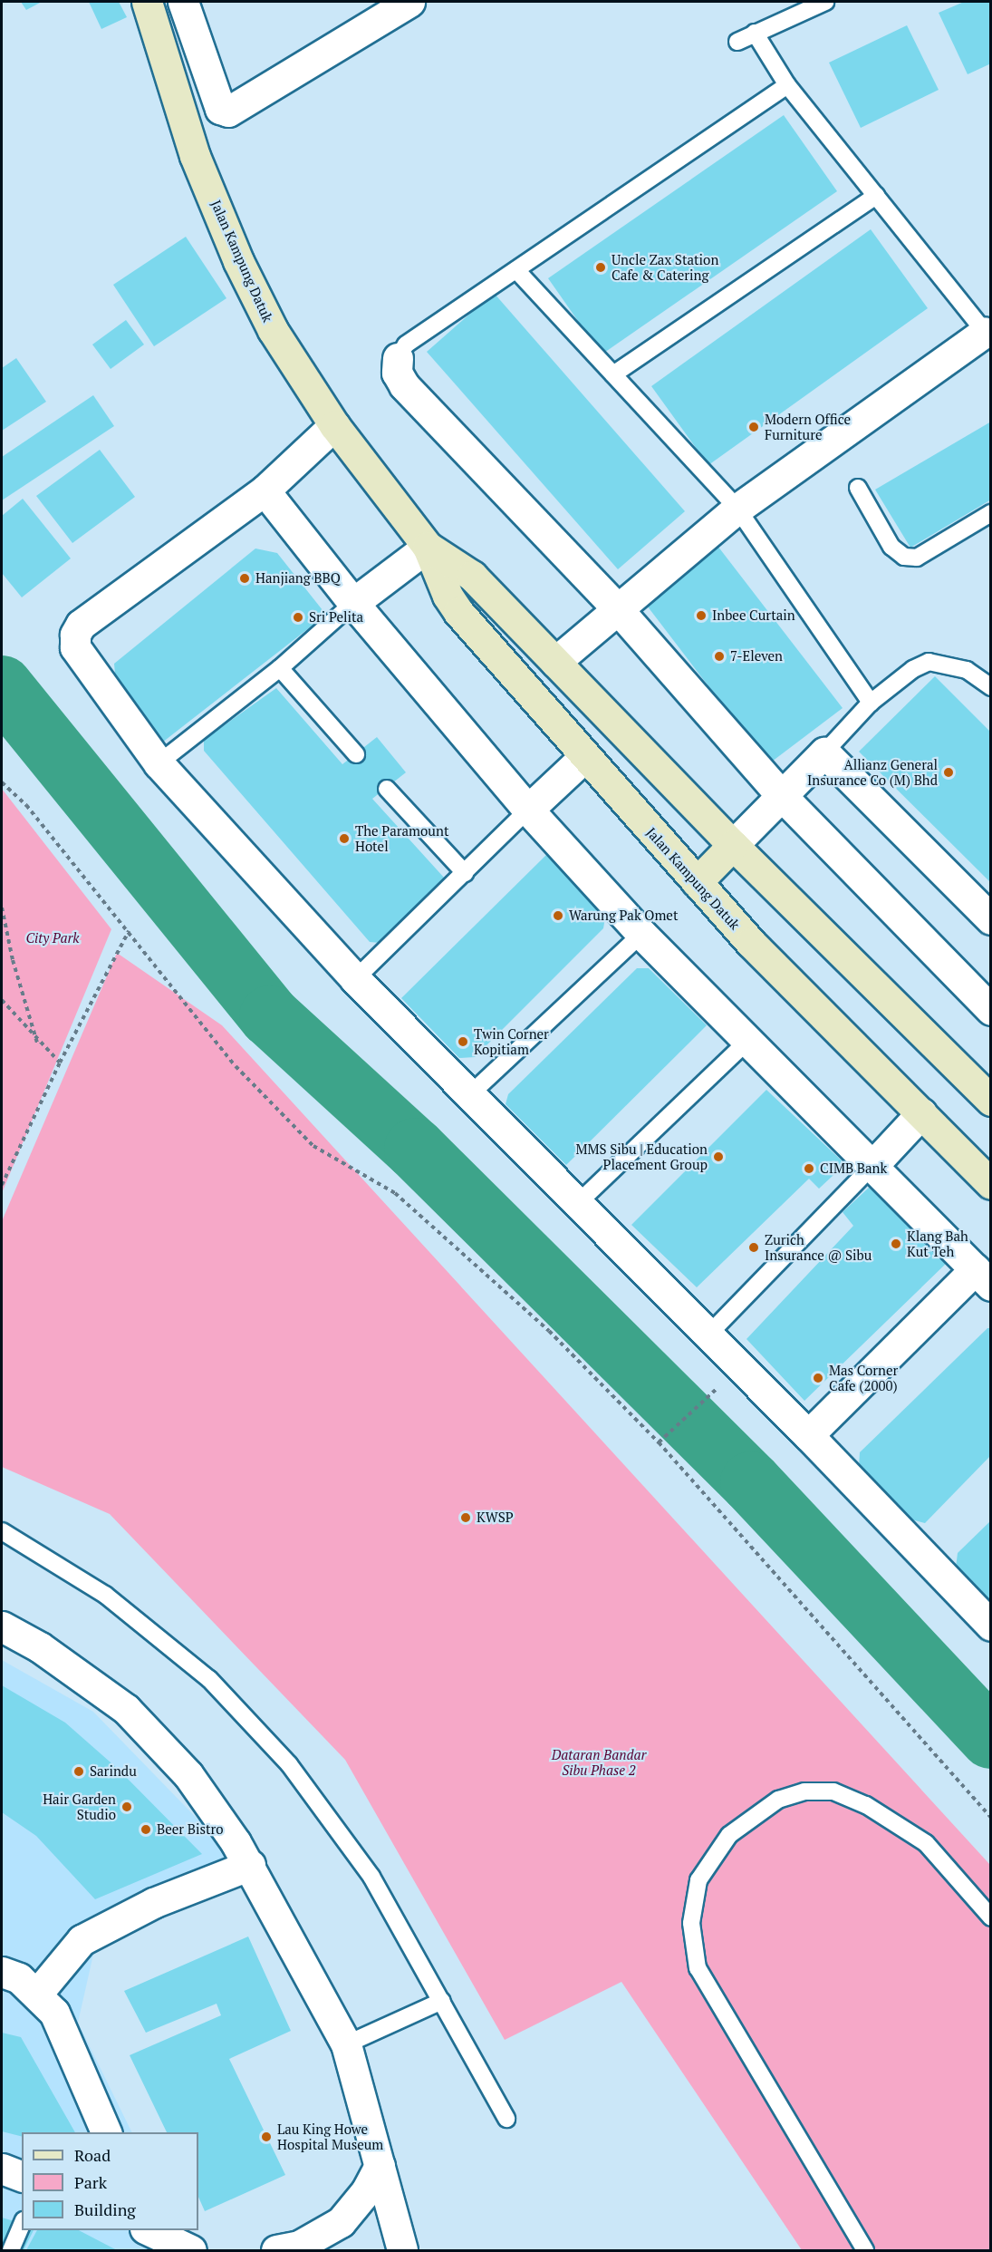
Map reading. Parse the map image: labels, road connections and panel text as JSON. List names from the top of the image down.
{
  "streets": {
    "street": ["Jalan Kampung Datuk"]
  },
  "parks": ["City Park", "Dataran Bandar Sibu Phase 2"],
  "places": [
    "Uncle Zax Station Cafe & Catering",
    "Modern Office Furniture",
    "Hanjiang BBQ",
    "Inbee Curtain",
    "Sri Pelita",
    "7-Eleven",
    "Allianz General Insurance Co (M) Bhd",
    "The Paramount Hotel",
    "Warung Pak Omet",
    "Twin Corner Kopitiam",
    "MMS Sibu | Education Placement Group",
    "CIMB Bank",
    "Klang Bah Kut Teh",
    "Zurich Insurance @ Sibu",
    "Mas Corner Cafe (2000)",
    "KWSP",
    "Sarindu",
    "Hair Garden Studio",
    "Beer Bistro",
    "Lau King Howe Hospital Museum"
  ],
  "legend": ["Road", "Park", "Building"]
}
